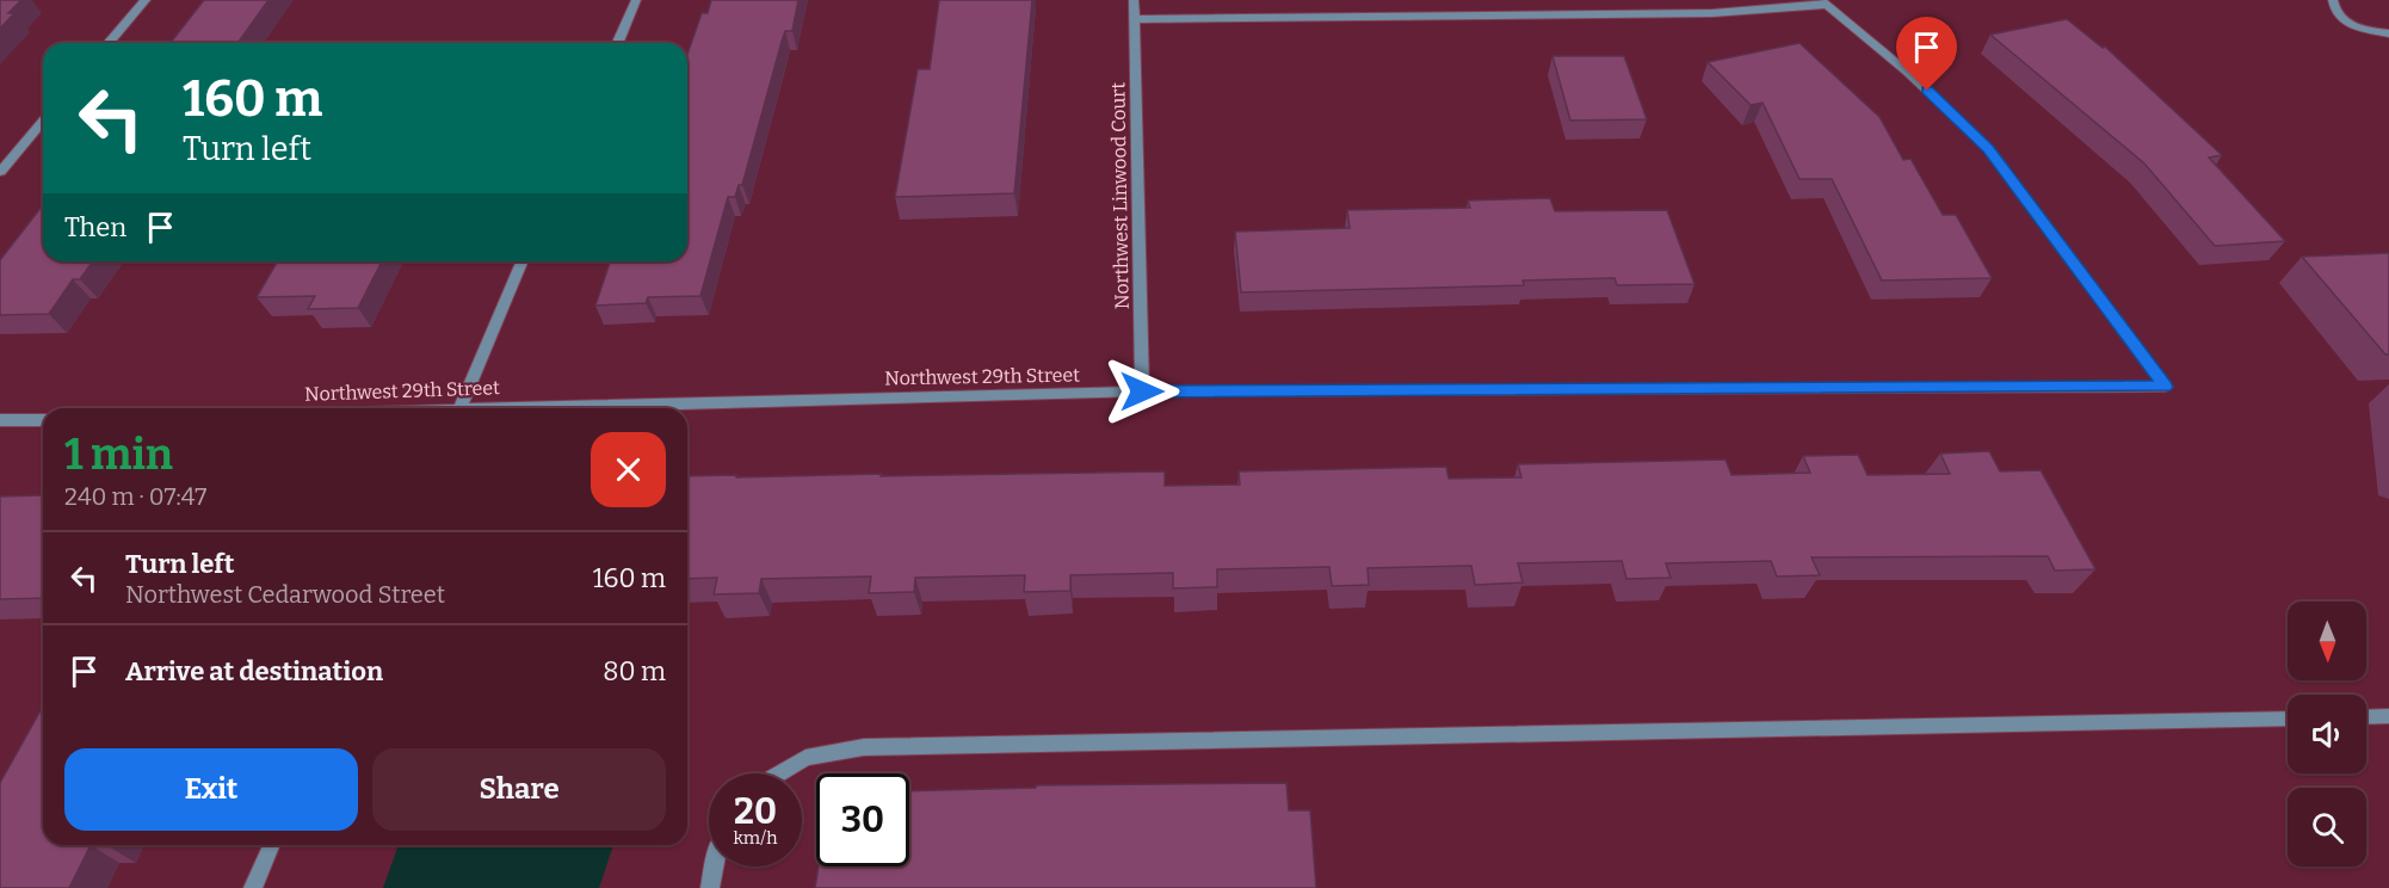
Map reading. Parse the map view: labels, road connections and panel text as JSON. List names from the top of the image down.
{
  "streets": {
    "street": ["Northwest Linwood Court", "Northwest 29th Street"]
  },
  "crossings": [
    ["Northwest Linwood Court", "Northwest 29th Street"]
  ],
  "north": "bottom",
  "page": {
    "turn": ["160 m", "Turn left"],
    "then": "Then",
    "heading": ["1 min", "240 m · 07:47"],
    "list": [
      {
        "name": "Turn left",
        "note": "Northwest Cedarwood Street",
        "value": "160 m"
      },
      {
        "name": "Arrive at destination",
        "value": "80 m"
      }
    ],
    "buttons": ["Exit", "Share"],
    "speed": "20 km/h",
    "limit": "30"
  }
}
